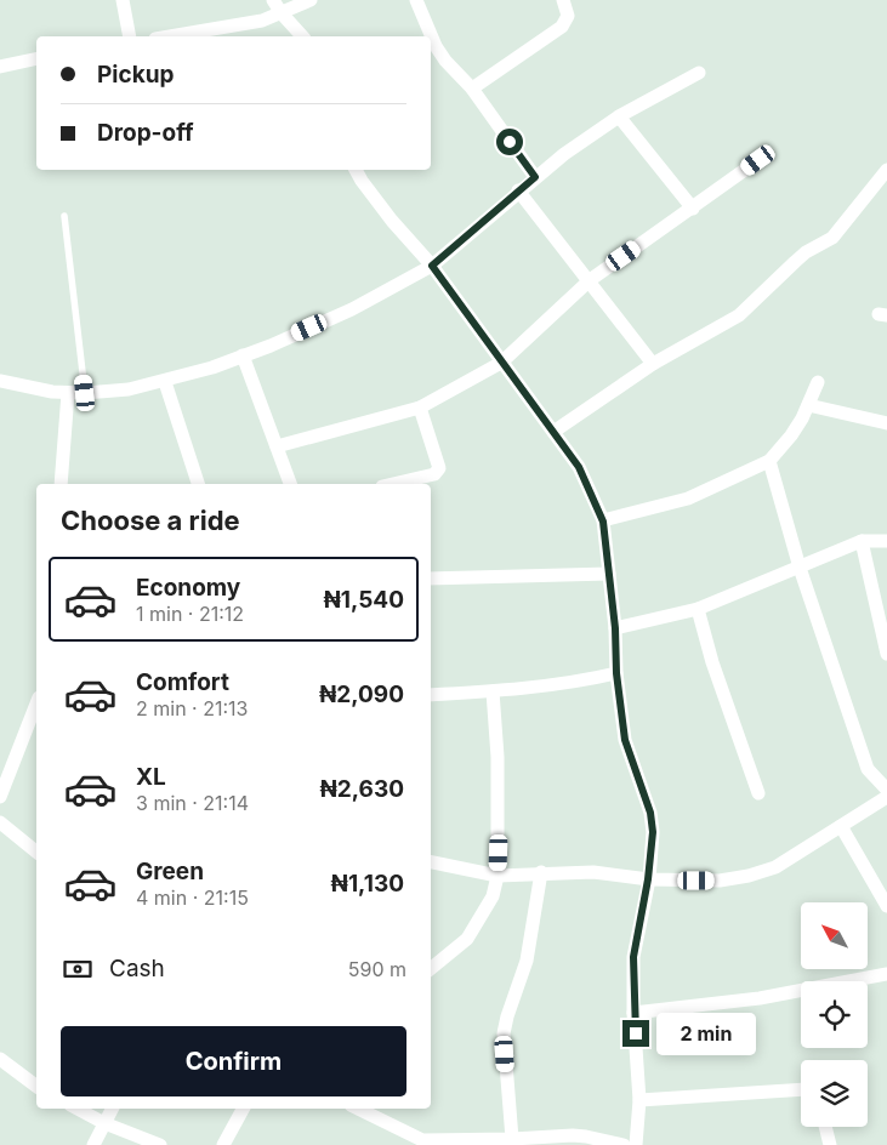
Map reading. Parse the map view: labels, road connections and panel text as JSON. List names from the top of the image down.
{
  "north": "top left",
  "page": {
    "banner": ["Pickup", "Drop-off"],
    "heading": "Choose a ride",
    "list": [
      {
        "name": "Economy",
        "note": "1 min · 21:12",
        "value": "₦1,540"
      },
      {
        "name": "Comfort",
        "note": "2 min · 21:13",
        "value": "₦2,090"
      },
      {
        "name": "XL",
        "note": "3 min · 21:14",
        "value": "₦2,630"
      },
      {
        "name": "Green",
        "note": "4 min · 21:15",
        "value": "₦1,130"
      }
    ],
    "pay": ["Cash", "590 m"],
    "bubble": "2 min",
    "buttons": "Confirm"
  }
}
